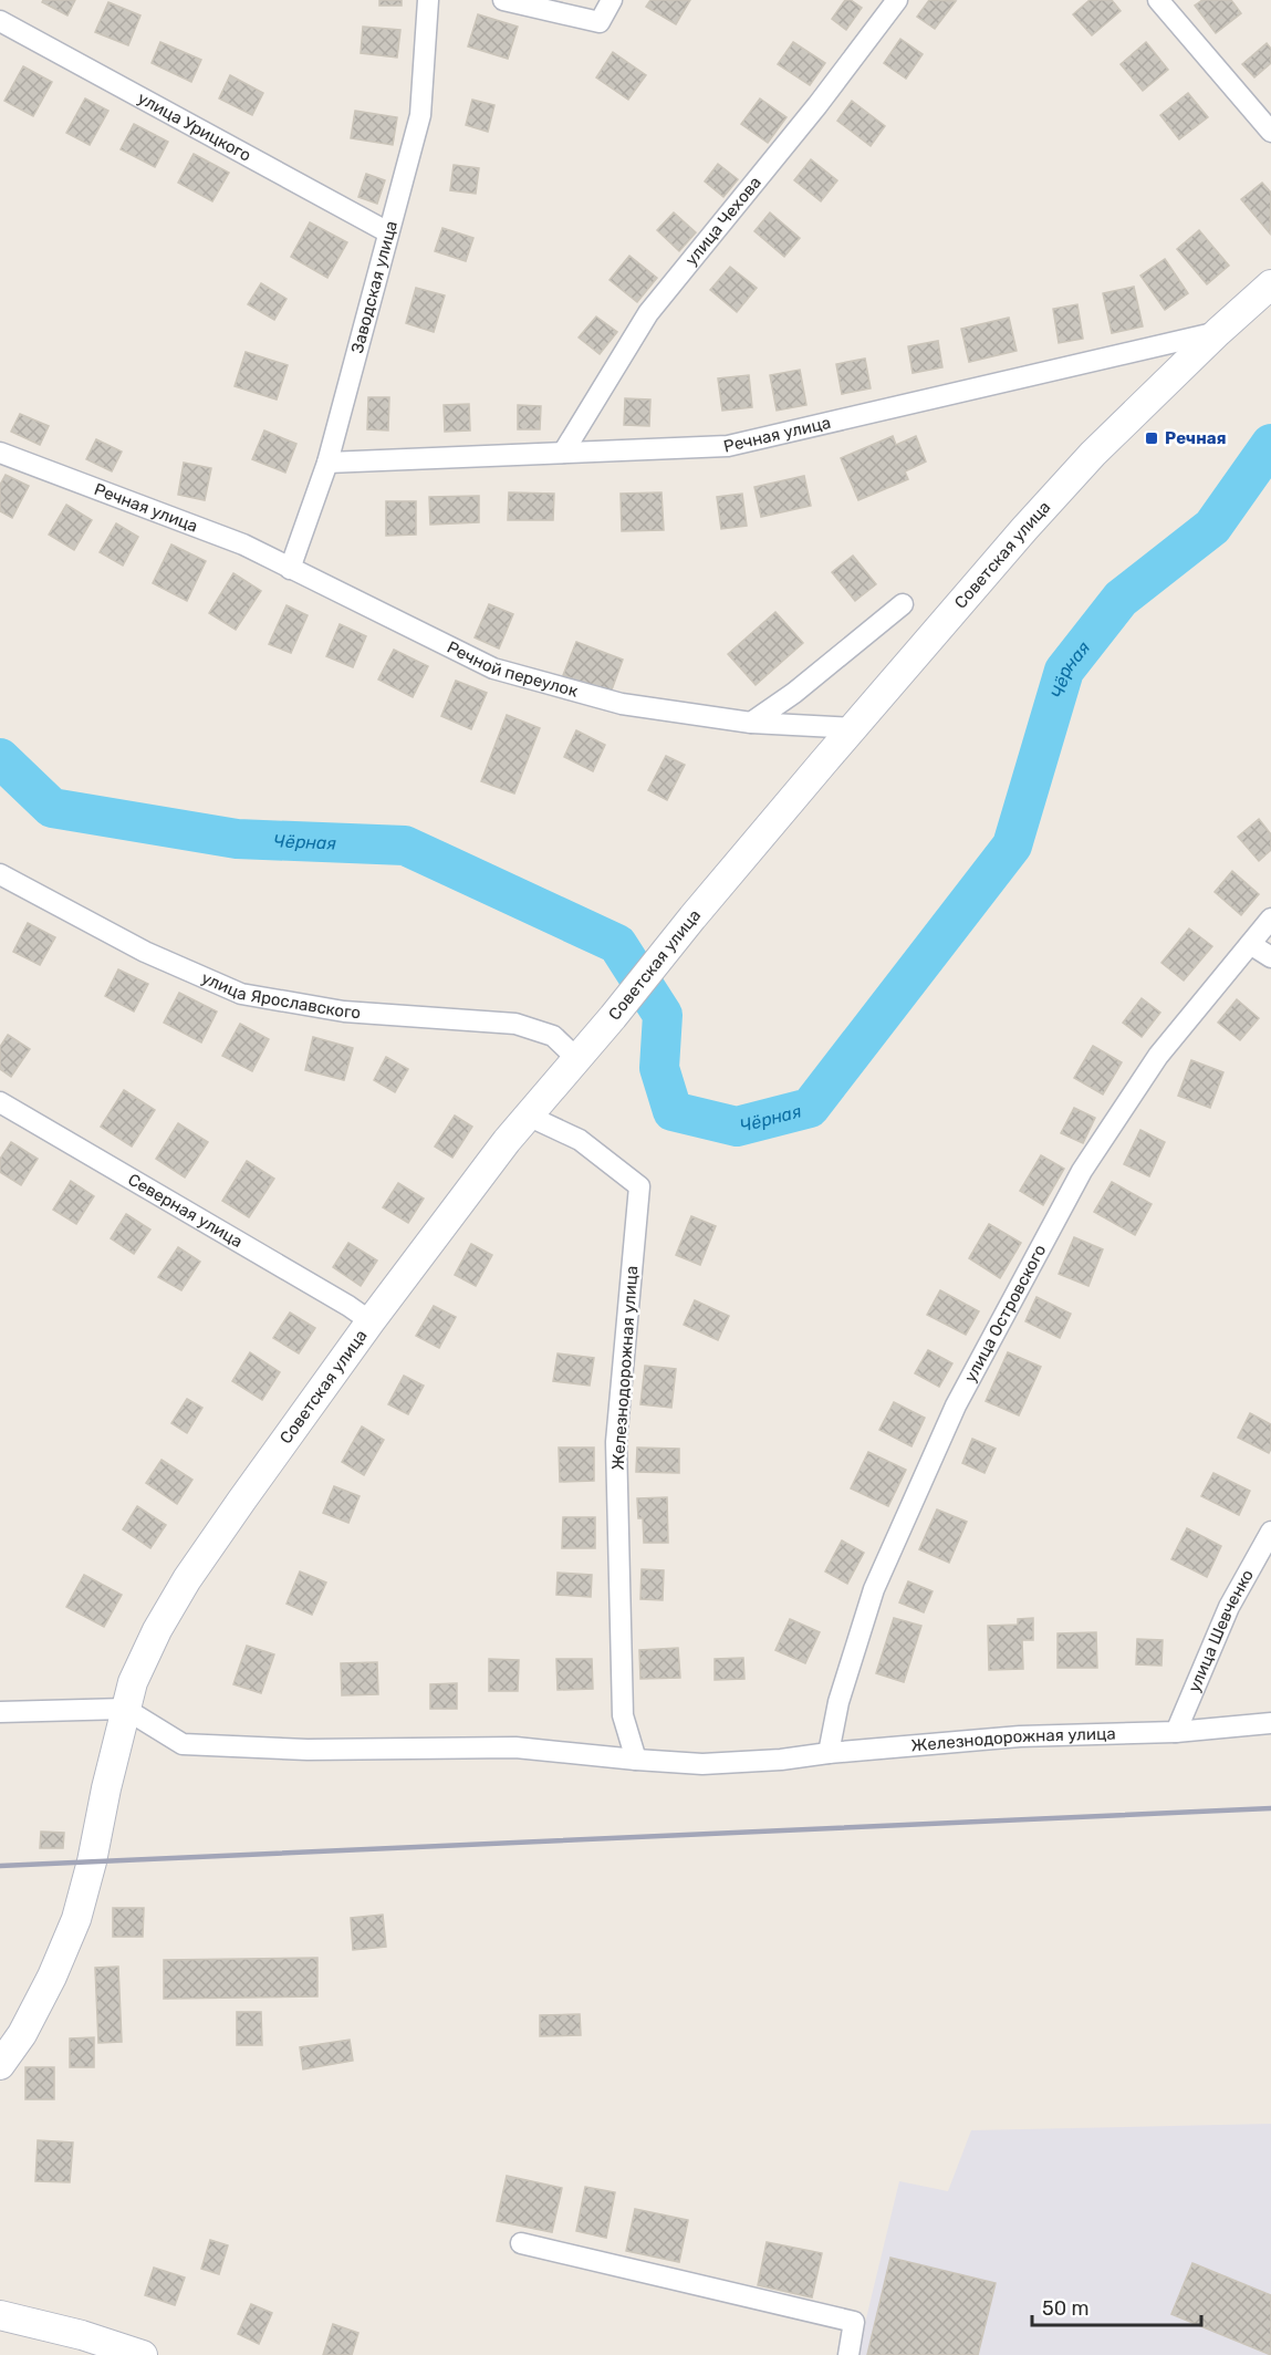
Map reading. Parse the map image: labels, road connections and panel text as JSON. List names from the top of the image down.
{
  "streets": {
    "main road": ["Советская улица"],
    "street": [
      "улица Урицкого",
      "улица Чехова",
      "Заводская улица",
      "Речная улица",
      "Речной переулок",
      "улица Ярославского",
      "Северная улица",
      "улица Островского",
      "Железнодорожная улица",
      "улица Шевченко"
    ]
  },
  "crossings": [
    ["улица Урицкого", "Заводская улица"],
    ["улица Чехова", "Речная улица"],
    ["Заводская улица", "Речная улица"],
    ["Заводская улица", "Речной переулок"],
    ["Речная улица", "Советская улица"],
    ["Речная улица", "Речной переулок"],
    ["Советская улица", "Речной переулок"],
    ["Советская улица", "улица Ярославского"],
    ["Советская улица", "Северная улица"],
    ["Советская улица", "Железнодорожная улица"],
    ["улица Островского", "Железнодорожная улица"],
    ["Железнодорожная улица", "улица Шевченко"]
  ],
  "water": ["Чёрная"],
  "places": {
    "transit": ["Речная"]
  },
  "scale_bar": "50 m"
}
